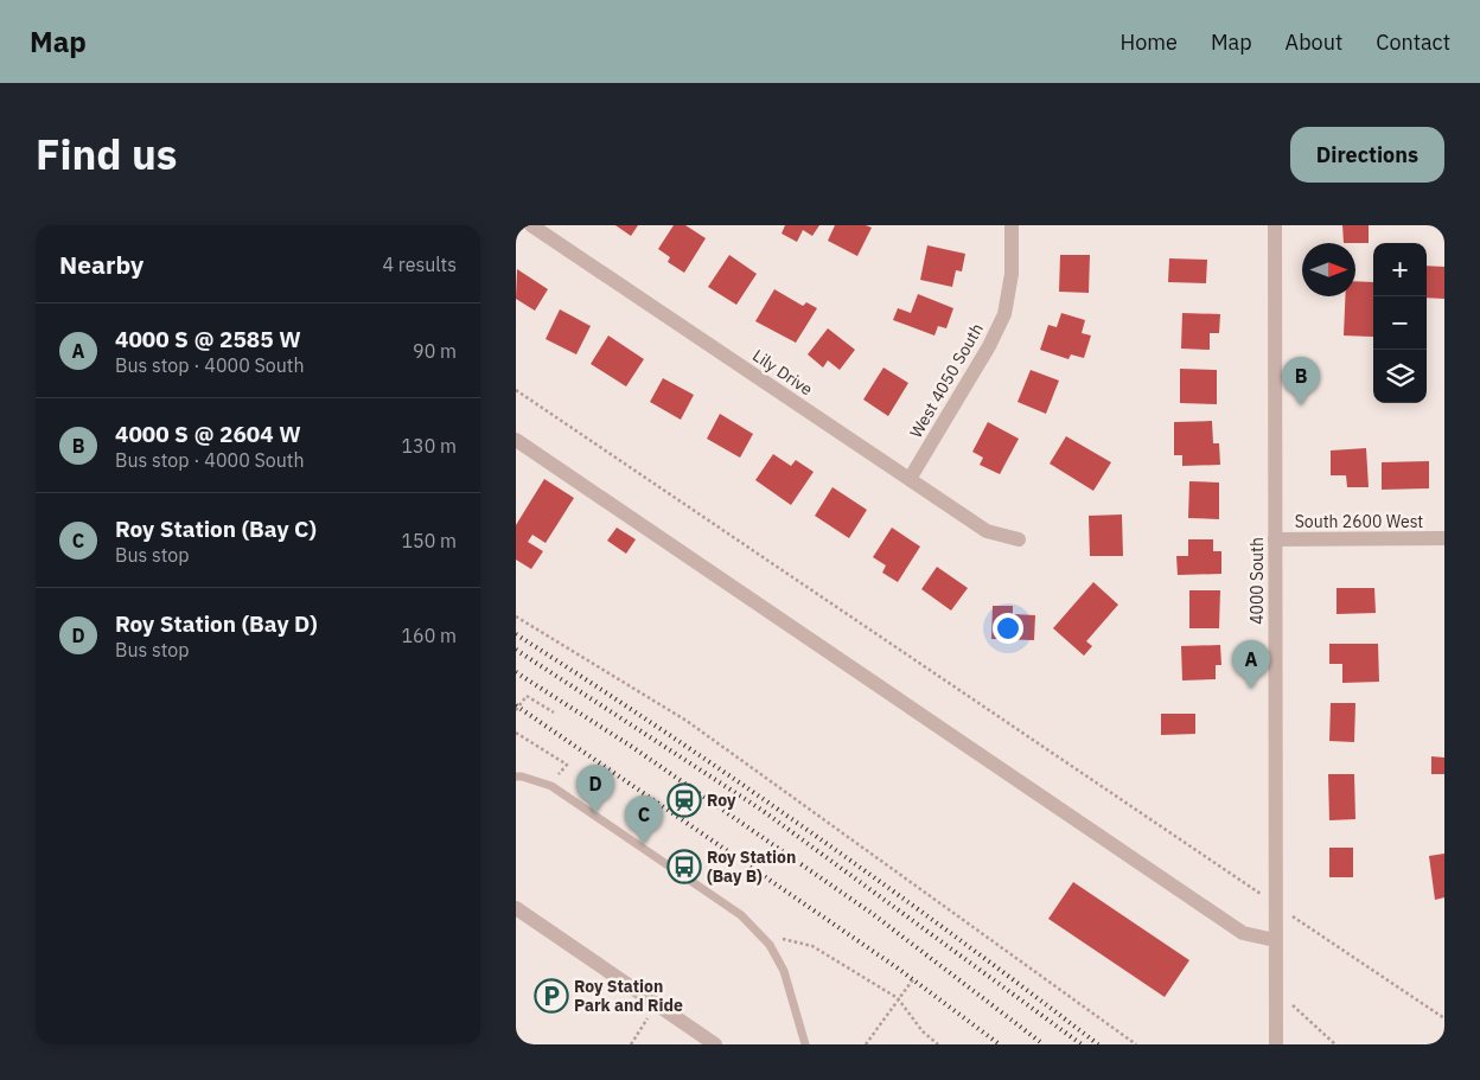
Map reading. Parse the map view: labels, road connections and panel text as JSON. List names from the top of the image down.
{
  "streets": {
    "street": [
      "Lily Drive",
      "West 4050 South",
      "South 2600 West",
      "4000 South"
    ]
  },
  "crossings": [
    ["Lily Drive", "West 4050 South"],
    ["South 2600 West", "4000 South"]
  ],
  "places": {
    "station": ["Roy"],
    "bus stop": ["Roy Station (Bay B)"],
    "parking": ["Roy Station Park and Ride"]
  },
  "north": "right",
  "page": {
    "header": "Map",
    "nav": [
      "Home",
      "Map",
      "About",
      "Contact"
    ],
    "title": "Find us",
    "buttons": "Directions",
    "heading": ["Nearby", "4 results"],
    "map_buttons": ["+", "−"],
    "list": [
      {
        "mark": "A",
        "name": "4000 S @ 2585 W",
        "note": "Bus stop · 4000 South",
        "value": "90 m"
      },
      {
        "mark": "B",
        "name": "4000 S @ 2604 W",
        "note": "Bus stop · 4000 South",
        "value": "130 m"
      },
      {
        "mark": "C",
        "name": "Roy Station (Bay C)",
        "note": "Bus stop",
        "value": "150 m"
      },
      {
        "mark": "D",
        "name": "Roy Station (Bay D)",
        "note": "Bus stop",
        "value": "160 m"
      }
    ],
    "pins": [
      "B",
      "A",
      "D",
      "C"
    ]
  }
}
